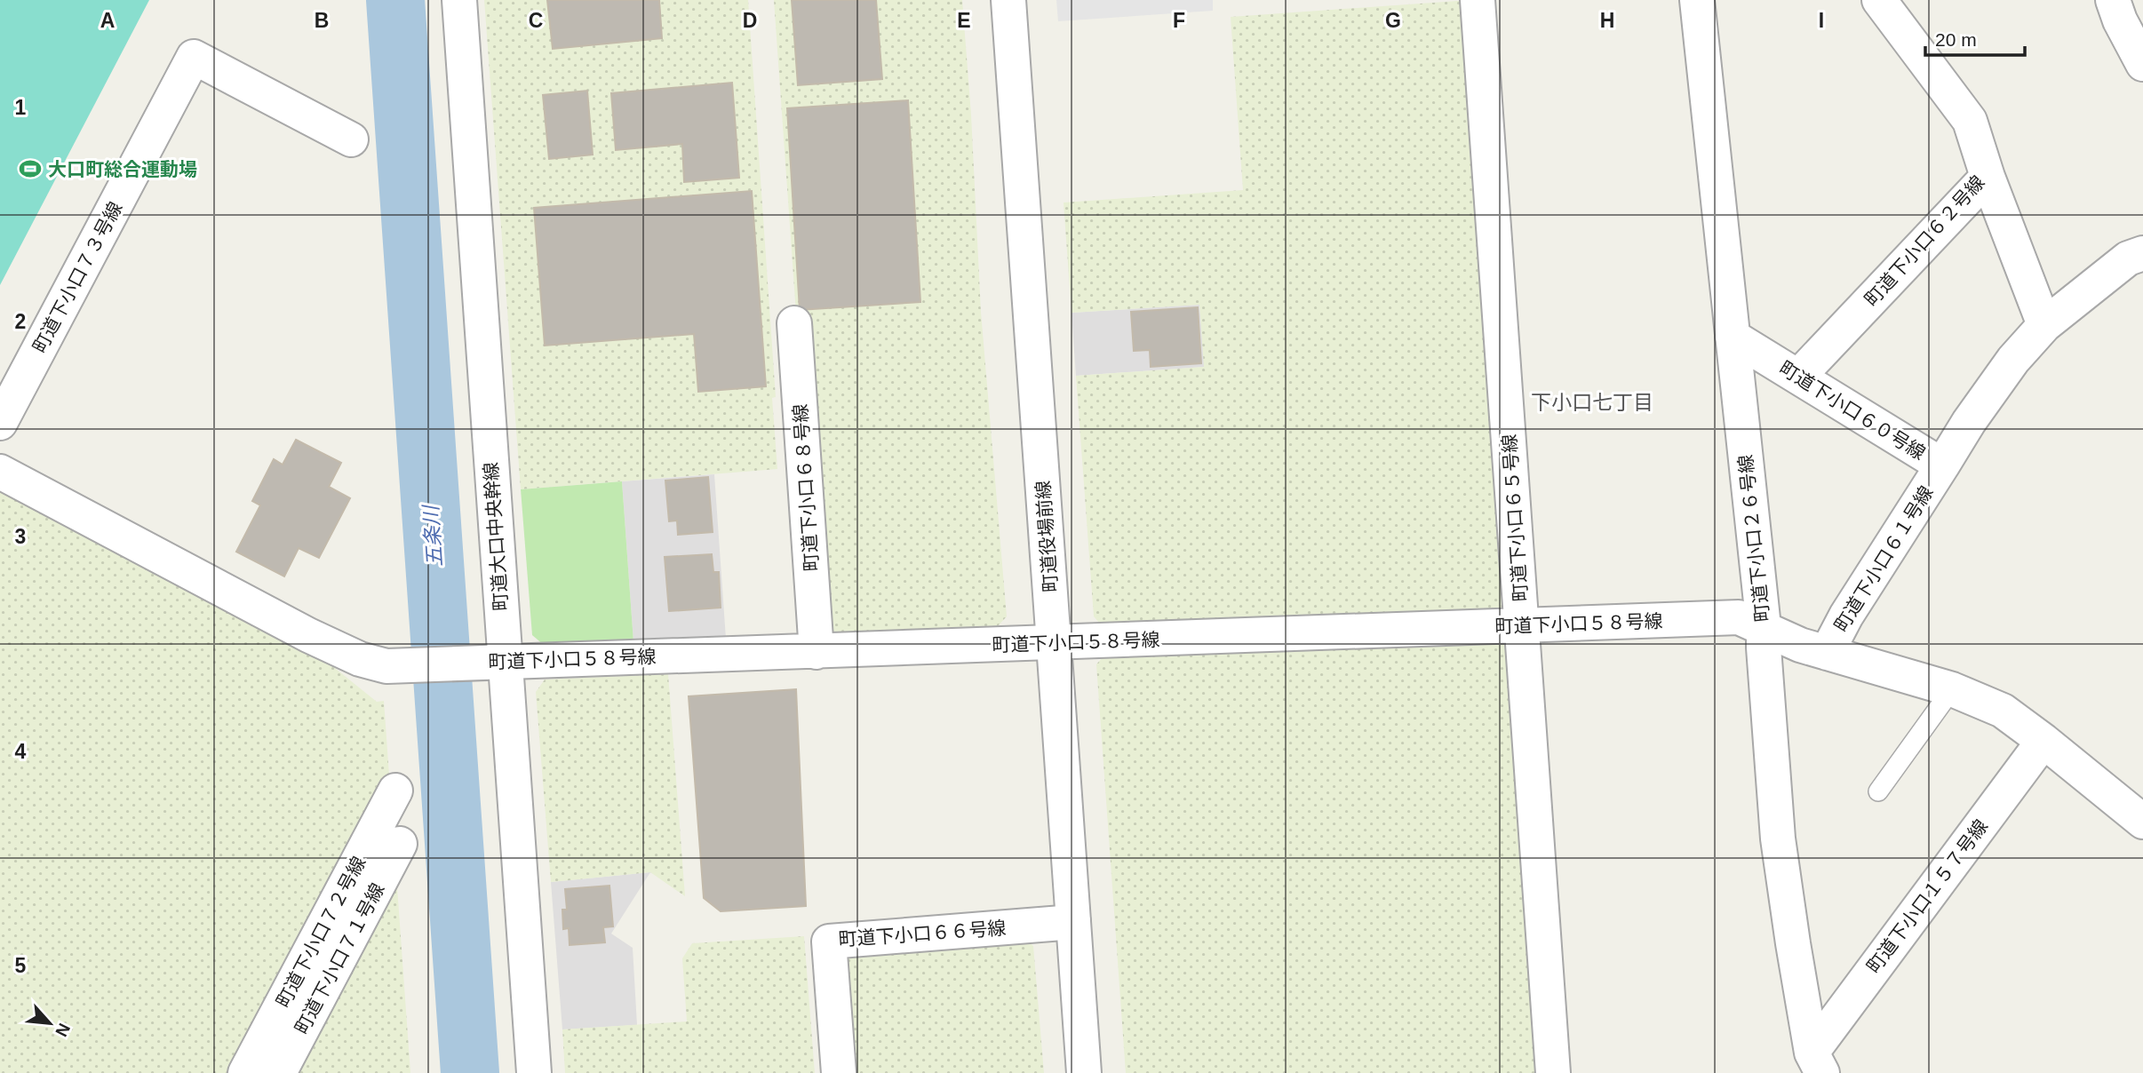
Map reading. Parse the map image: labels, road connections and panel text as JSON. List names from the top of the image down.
{
  "streets": {
    "street": [
      "町道下小口６２号線",
      "町道下小口７３号線",
      "町道下小口６０号線",
      "町道下小口６８号線",
      "町道下小口６５号線",
      "町道大口中央幹線",
      "町道役場前線",
      "町道下小口２６号線",
      "町道下小口６１号線",
      "町道下小口５８号線",
      "町道下小口１５７号線",
      "町道下小口７２号線",
      "町道下小口６６号線",
      "町道下小口７１号線"
    ]
  },
  "crossings": [
    ["町道下小口６２号線", "町道下小口６０号線"],
    ["町道下小口６０号線", "町道下小口２６号線"],
    ["町道下小口６０号線", "町道下小口６１号線"],
    ["町道下小口６８号線", "町道下小口５８号線"],
    ["町道下小口６５号線", "町道下小口５８号線"],
    ["町道大口中央幹線", "町道下小口５８号線"],
    ["町道役場前線", "町道下小口５８号線"],
    ["町道役場前線", "町道下小口６６号線"],
    ["町道下小口２６号線", "町道下小口５８号線"],
    ["町道下小口２６号線", "町道下小口１５７号線"],
    ["町道下小口６１号線", "町道下小口５８号線"],
    ["町道下小口５８号線", "町道下小口１５７号線"]
  ],
  "districts": ["下小口七丁目"],
  "water": ["五条川"],
  "places": {
    "sports": ["大口町総合運動場"]
  },
  "scale_bar": "20 m",
  "north": "bottom right",
  "grid": {
    "columns": [
      "A",
      "B",
      "C",
      "D",
      "E",
      "F",
      "G",
      "H",
      "I"
    ],
    "rows": [
      "1",
      "2",
      "3",
      "4",
      "5"
    ]
  }
}
